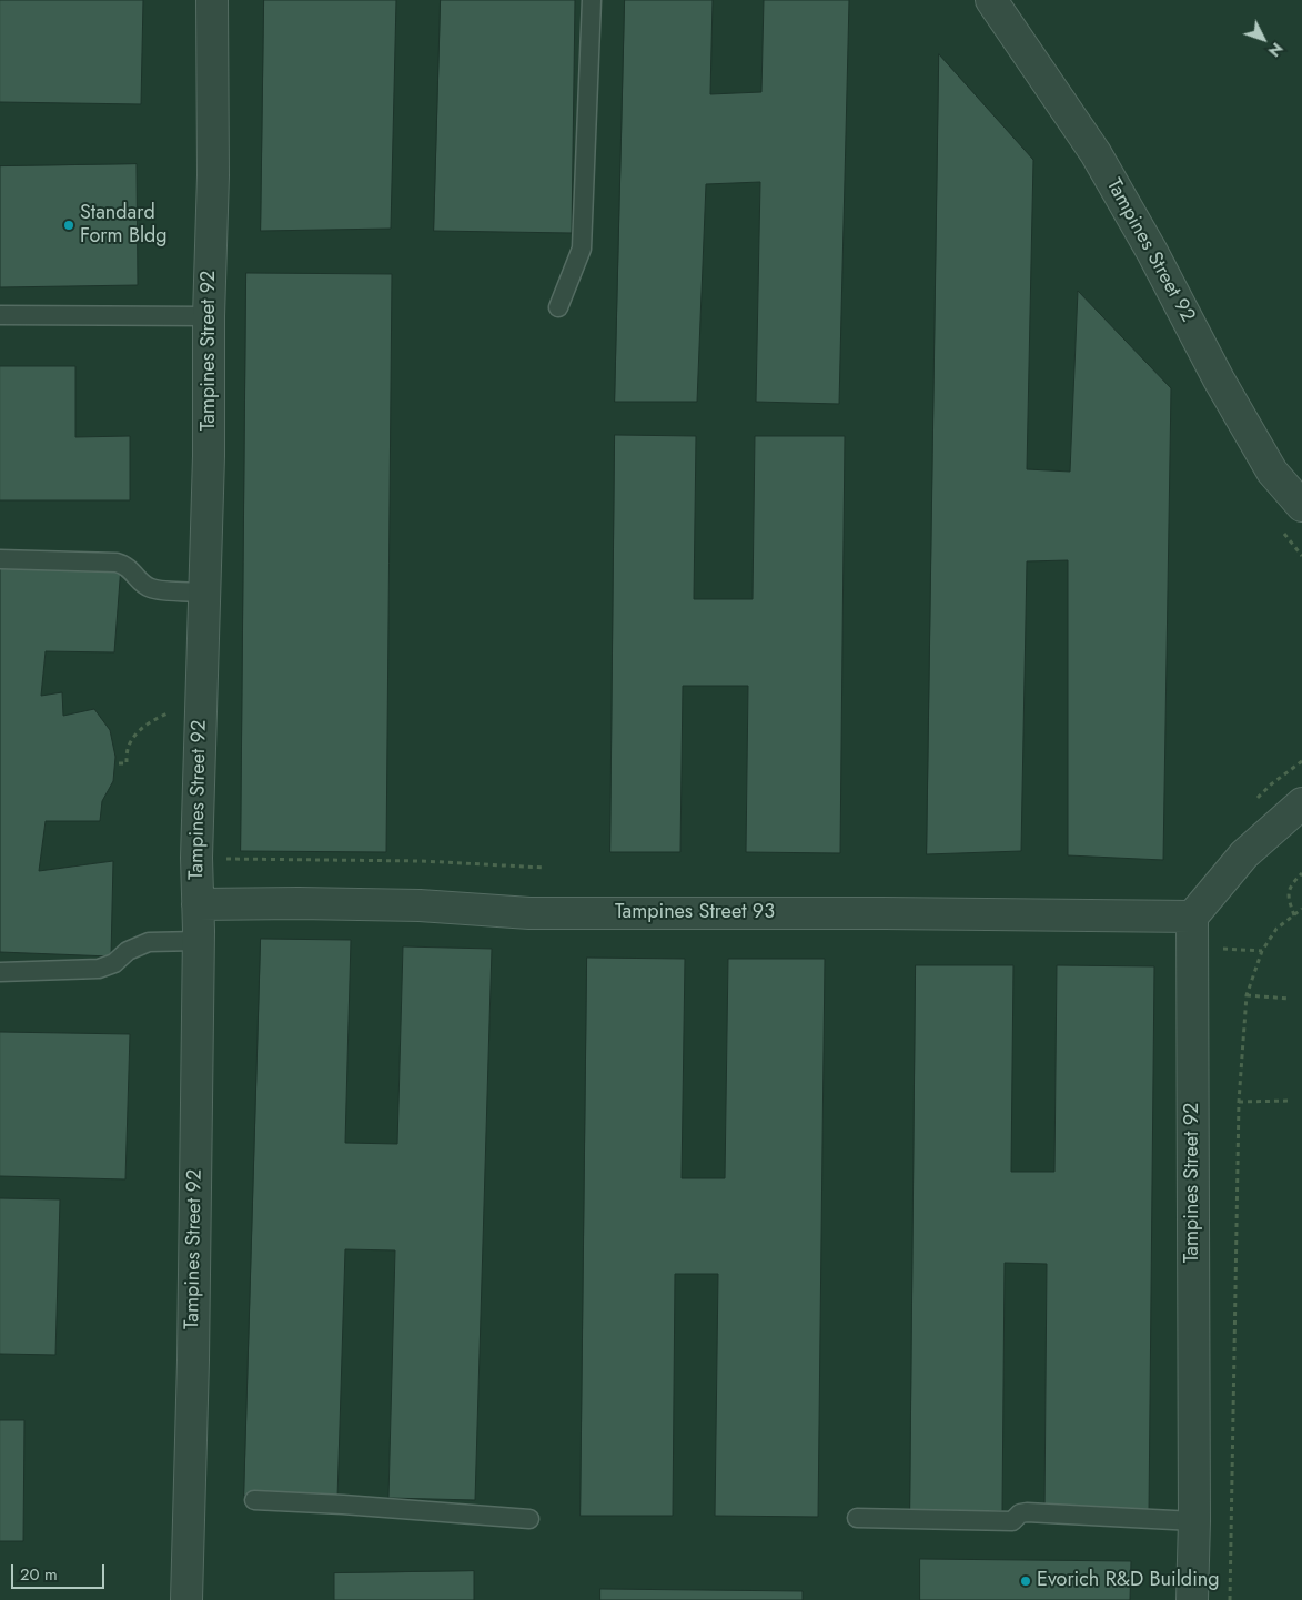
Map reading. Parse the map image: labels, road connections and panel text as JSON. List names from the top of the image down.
{
  "streets": {
    "street": ["Tampines Street 92", "Tampines Street 93"]
  },
  "crossings": [
    ["Tampines Street 92", "Tampines Street 93"]
  ],
  "places": ["Standard Form Bldg", "Evorich R&D Building"],
  "scale_bar": "20 m",
  "north": "bottom right"
}
